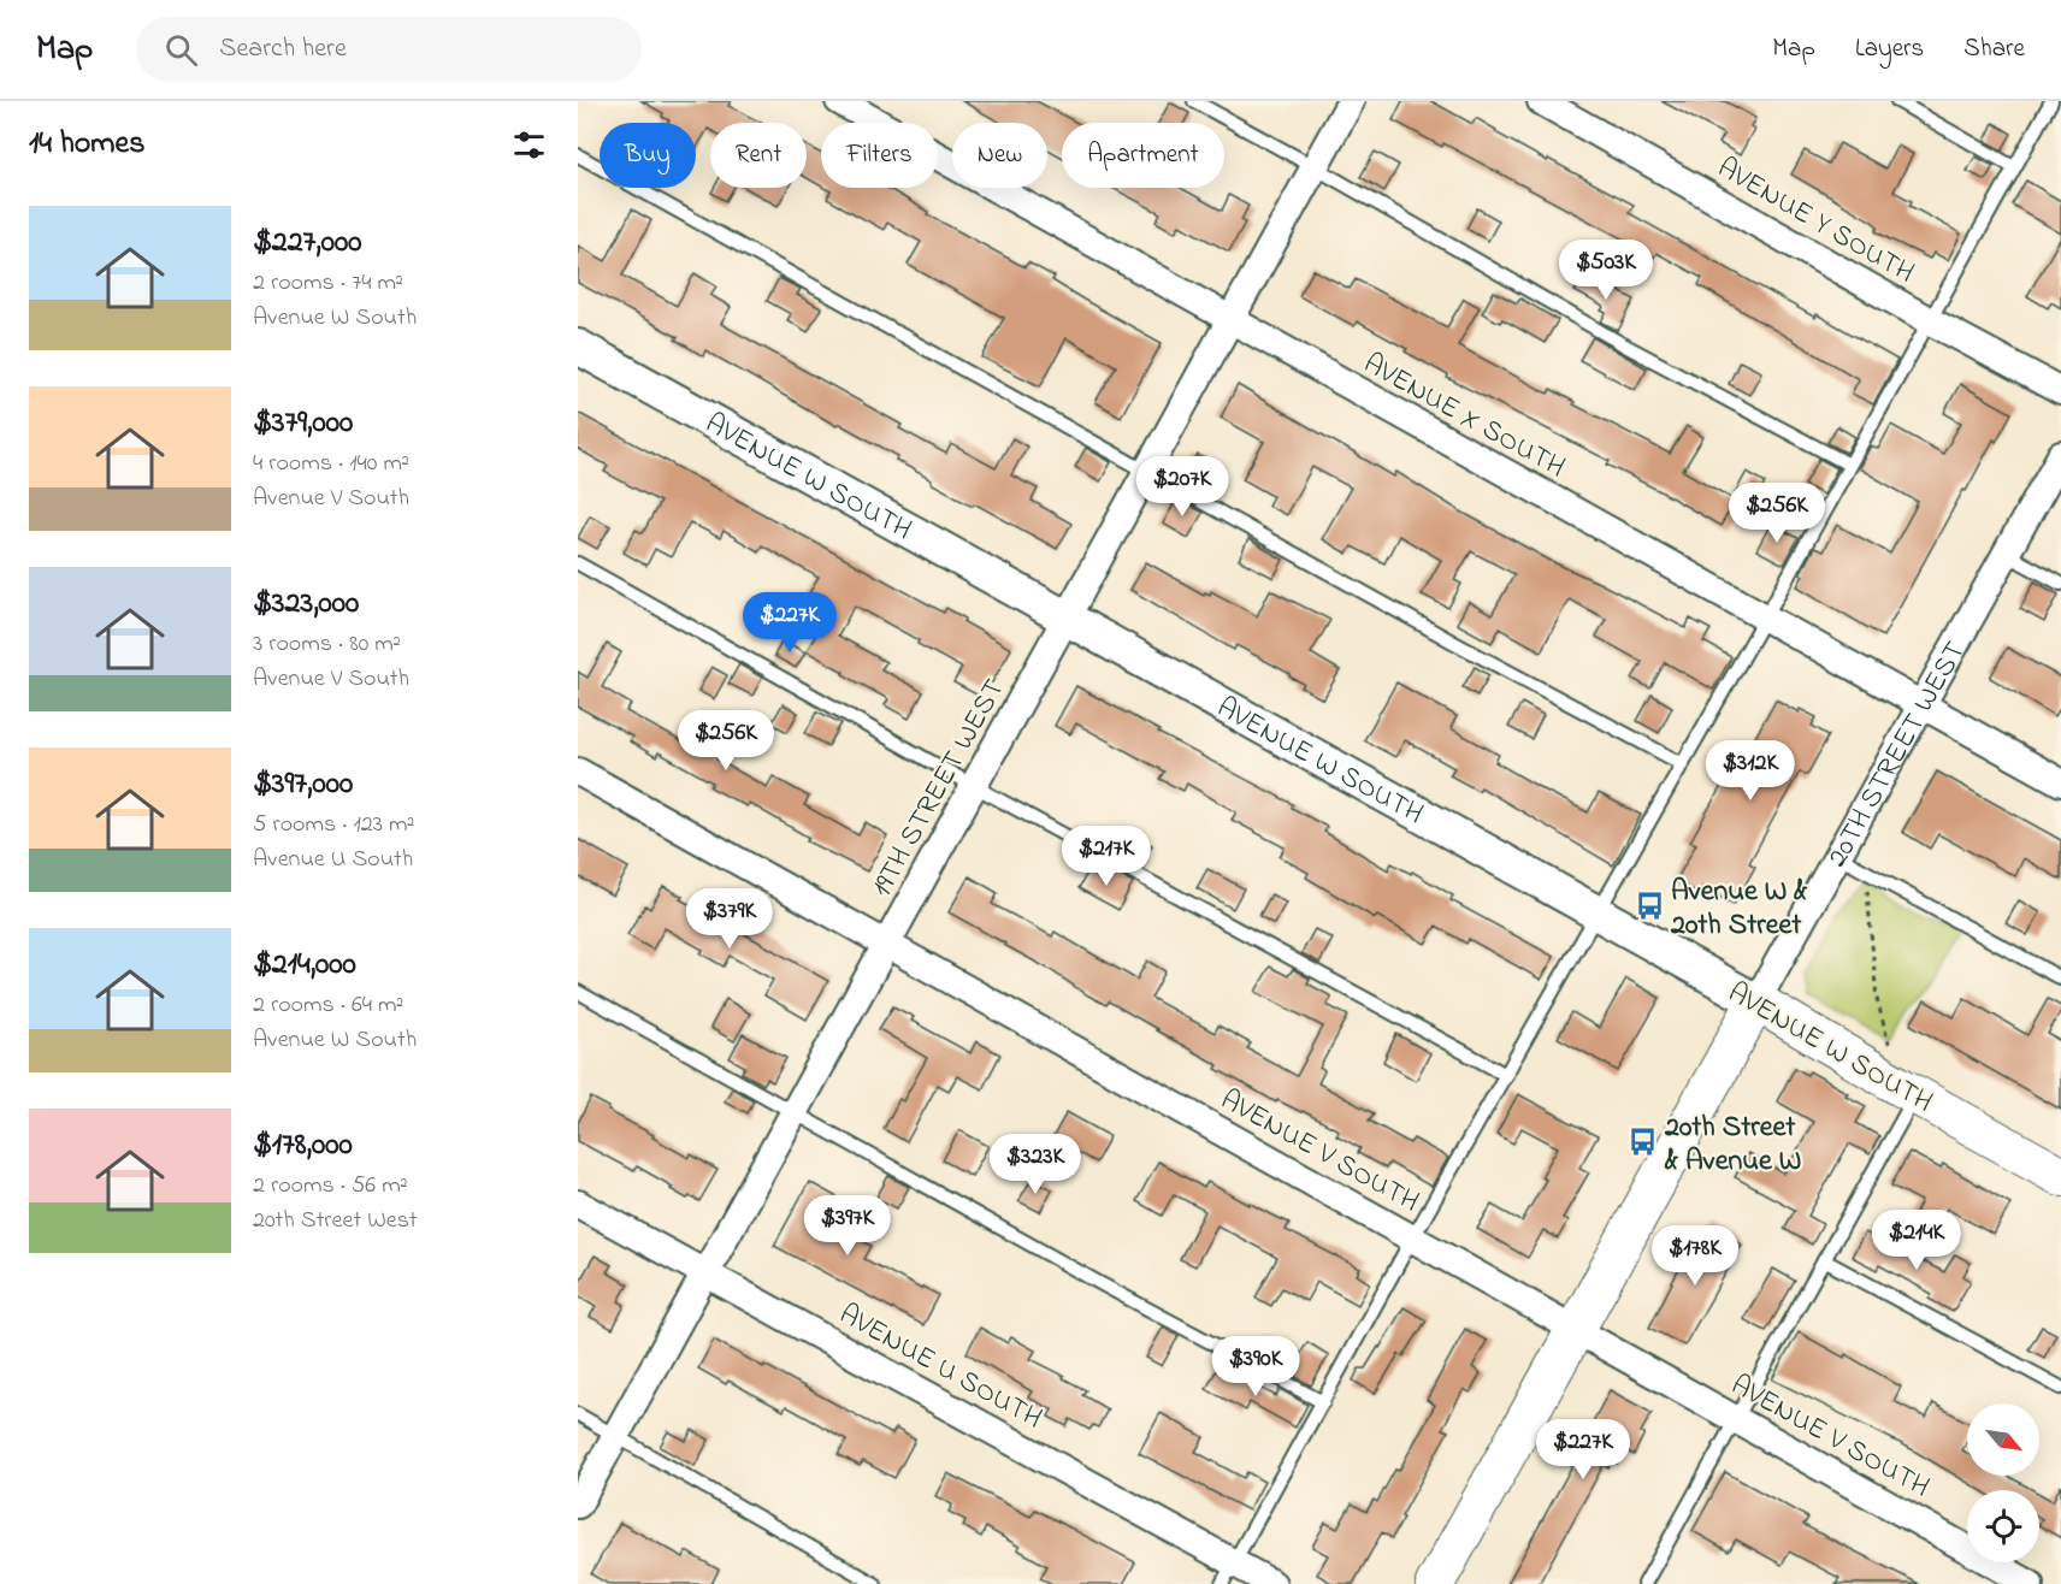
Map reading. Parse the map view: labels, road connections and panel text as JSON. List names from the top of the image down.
{
  "streets": {
    "main road": ["AVENUE W SOUTH", "20TH STREET WEST"],
    "street": [
      "AVENUE Y SOUTH",
      "AVENUE X SOUTH",
      "19TH STREET WEST",
      "AVENUE V SOUTH",
      "AVENUE U SOUTH"
    ]
  },
  "crossings": [
    ["AVENUE X SOUTH", "20TH STREET WEST"],
    ["AVENUE X SOUTH", "19TH STREET WEST"],
    ["AVENUE W SOUTH", "20TH STREET WEST"],
    ["AVENUE W SOUTH", "19TH STREET WEST"],
    ["20TH STREET WEST", "AVENUE V SOUTH"],
    ["19TH STREET WEST", "AVENUE V SOUTH"],
    ["19TH STREET WEST", "AVENUE U SOUTH"]
  ],
  "places": {
    "bus stop": ["Avenue W & 20th Street", "20th Street & Avenue W"]
  },
  "north": "bottom right",
  "page": {
    "header": "Map",
    "search": "Search here",
    "nav": ["Map", "Layers", "Share"],
    "heading": "14 homes",
    "chip": [
      "Buy",
      "Rent",
      "Filters",
      "New",
      "Apartment"
    ],
    "list": [
      {
        "name": "$227,000",
        "note": "2 rooms · 74 m² · Avenue W South"
      },
      {
        "name": "$379,000",
        "note": "4 rooms · 140 m² · Avenue V South"
      },
      {
        "name": "$323,000",
        "note": "3 rooms · 80 m² · Avenue V South"
      },
      {
        "name": "$397,000",
        "note": "5 rooms · 123 m² · Avenue U South"
      },
      {
        "name": "$214,000",
        "note": "2 rooms · 64 m² · Avenue W South"
      },
      {
        "name": "$178,000",
        "note": "2 rooms · 56 m² · 20th Street West"
      }
    ],
    "price": [
      "$503K",
      "$207K",
      "$256K",
      "$227K",
      "$256K",
      "$312K",
      "$217K",
      "$379K",
      "$323K",
      "$397K",
      "$214K",
      "$178K",
      "$390K",
      "$227K"
    ]
  }
}
